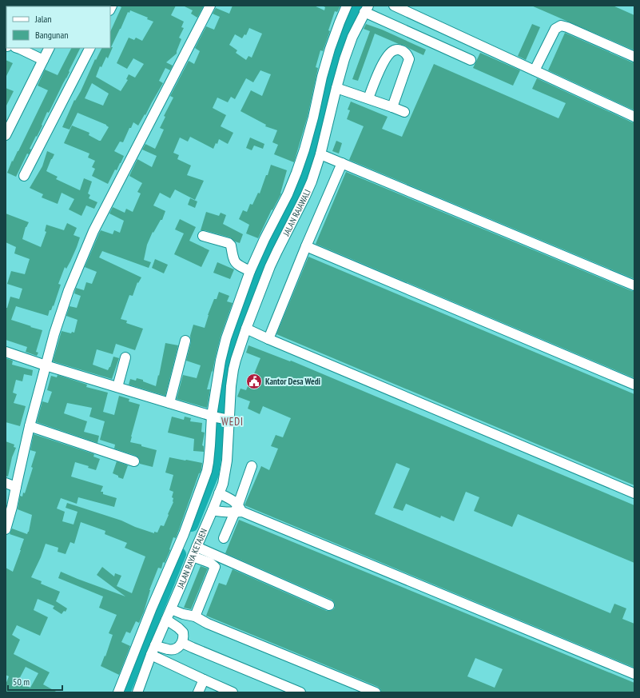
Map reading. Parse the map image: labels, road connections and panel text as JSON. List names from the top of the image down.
{
  "streets": {
    "street": ["JALAN RAJAWALI", "JALAN RAYA KETAJEN"]
  },
  "crossings": [
    ["JALAN RAJAWALI", "JALAN RAYA KETAJEN"]
  ],
  "districts": ["WEDI"],
  "places": {
    "public building": ["Kantor Desa Wedi"]
  },
  "legend": ["Jalan", "Bangunan"],
  "scale_bar": "50 m"
}
